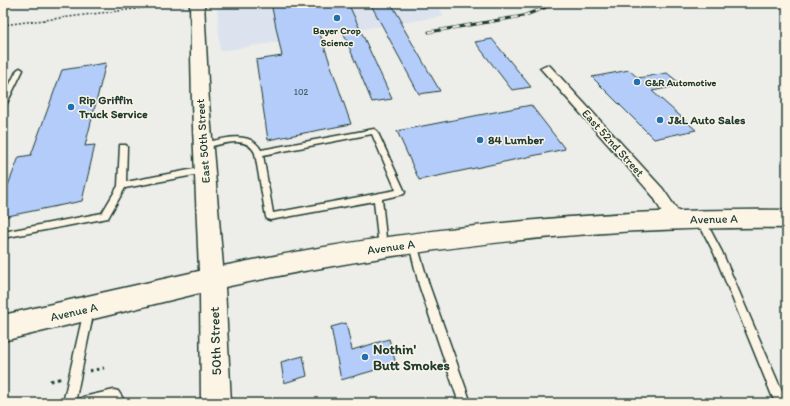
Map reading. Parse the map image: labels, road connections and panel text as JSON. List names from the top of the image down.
{
  "streets": {
    "main road": ["East 50th Street", "Avenue A", "50th Street"],
    "street": ["East 52nd Street"]
  },
  "crossings": [
    ["East 50th Street", "Avenue A"],
    ["East 50th Street", "50th Street"],
    ["East 52nd Street", "Avenue A"],
    ["Avenue A", "50th Street"]
  ],
  "places": [
    "Bayer Crop Science",
    "G&R Automotive",
    "Rip Griffin Truck Service",
    "J&L Auto Sales",
    "84 Lumber",
    "Nothin' Butt Smokes"
  ],
  "house_numbers": ["102"]
}
